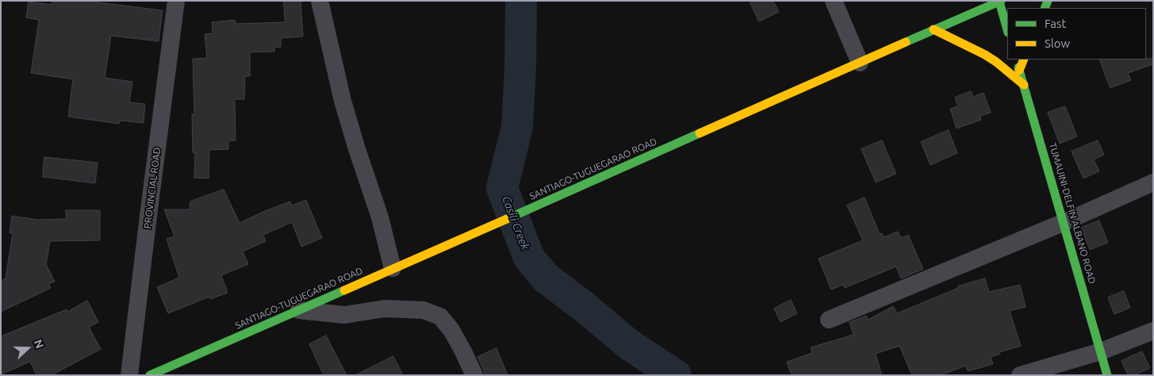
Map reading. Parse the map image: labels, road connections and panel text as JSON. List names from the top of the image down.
{
  "streets": {
    "main road": ["SANTIAGO-TUGUEGARAO ROAD", "TUMAUINI-DELFIN ALBANO ROAD"],
    "street": ["PROVINCIAL ROAD"]
  },
  "water": ["Casili Creek"],
  "legend": ["Fast", "Slow"],
  "north": "right"
}
